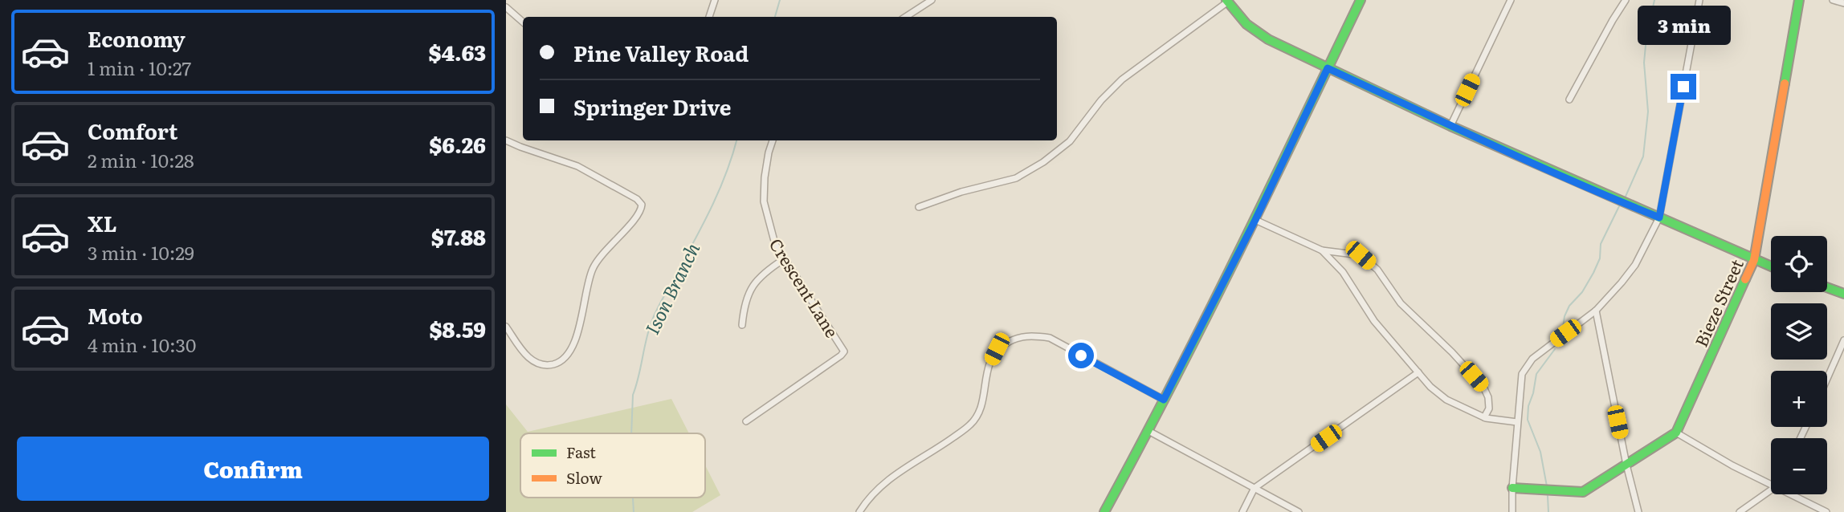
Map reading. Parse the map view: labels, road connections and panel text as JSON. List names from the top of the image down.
{
  "streets": {
    "street": ["Crescent Lane", "Bieze Street"]
  },
  "water": ["Ison Branch"],
  "legend": ["Fast", "Slow"],
  "page": {
    "bubble": "3 min",
    "list": [
      {
        "name": "Economy",
        "note": "1 min · 10:27",
        "value": "$4.63"
      },
      {
        "name": "Comfort",
        "note": "2 min · 10:28",
        "value": "$6.26"
      },
      {
        "name": "XL",
        "note": "3 min · 10:29",
        "value": "$7.88"
      },
      {
        "name": "Moto",
        "note": "4 min · 10:30",
        "value": "$8.59"
      }
    ],
    "banner": ["Pine Valley Road", "Springer Drive"],
    "map_buttons": ["+", "−"],
    "buttons": "Confirm"
  }
}
